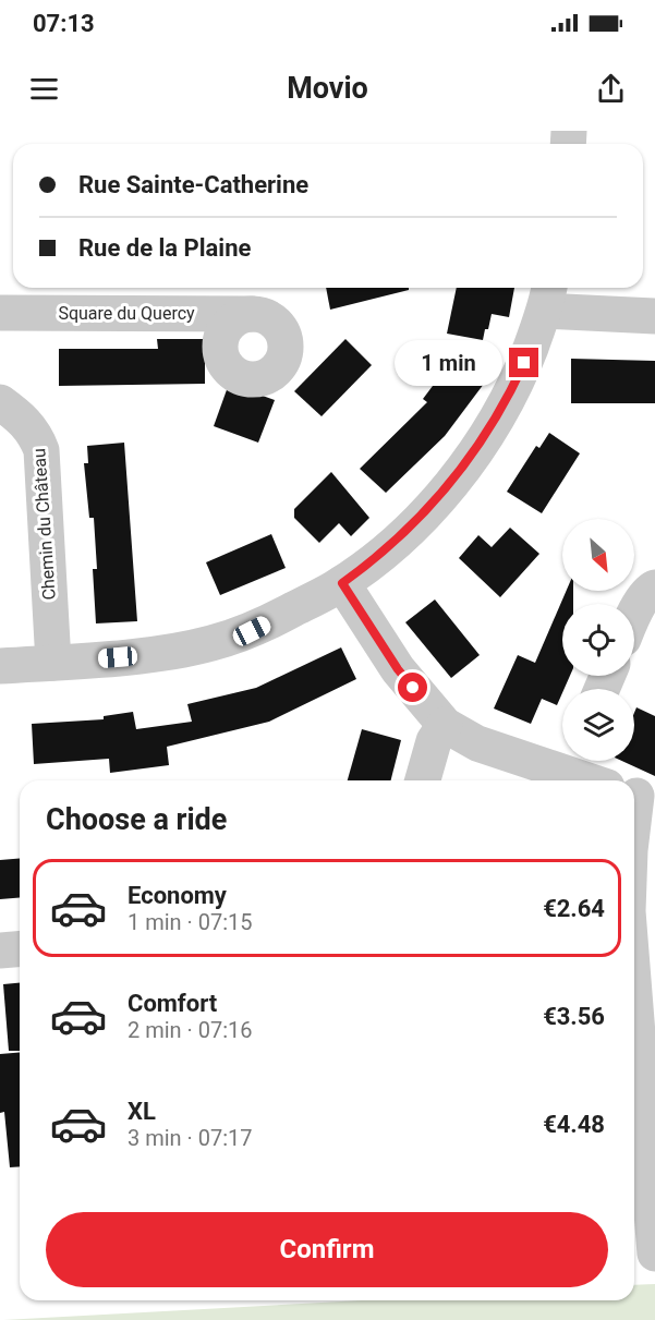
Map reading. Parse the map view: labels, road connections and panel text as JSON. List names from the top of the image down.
{
  "streets": {
    "street": ["Square du Quercy", "Chemin du Château"]
  },
  "north": "bottom right",
  "page": {
    "status": "07:13",
    "header": "Movio",
    "banner": ["Rue Sainte-Catherine", "Rue de la Plaine"],
    "bubble": "1 min",
    "heading": "Choose a ride",
    "list": [
      {
        "name": "Economy",
        "note": "1 min · 07:15",
        "value": "€2.64"
      },
      {
        "name": "Comfort",
        "note": "2 min · 07:16",
        "value": "€3.56"
      },
      {
        "name": "XL",
        "note": "3 min · 07:17",
        "value": "€4.48"
      }
    ],
    "buttons": "Confirm"
  }
}
